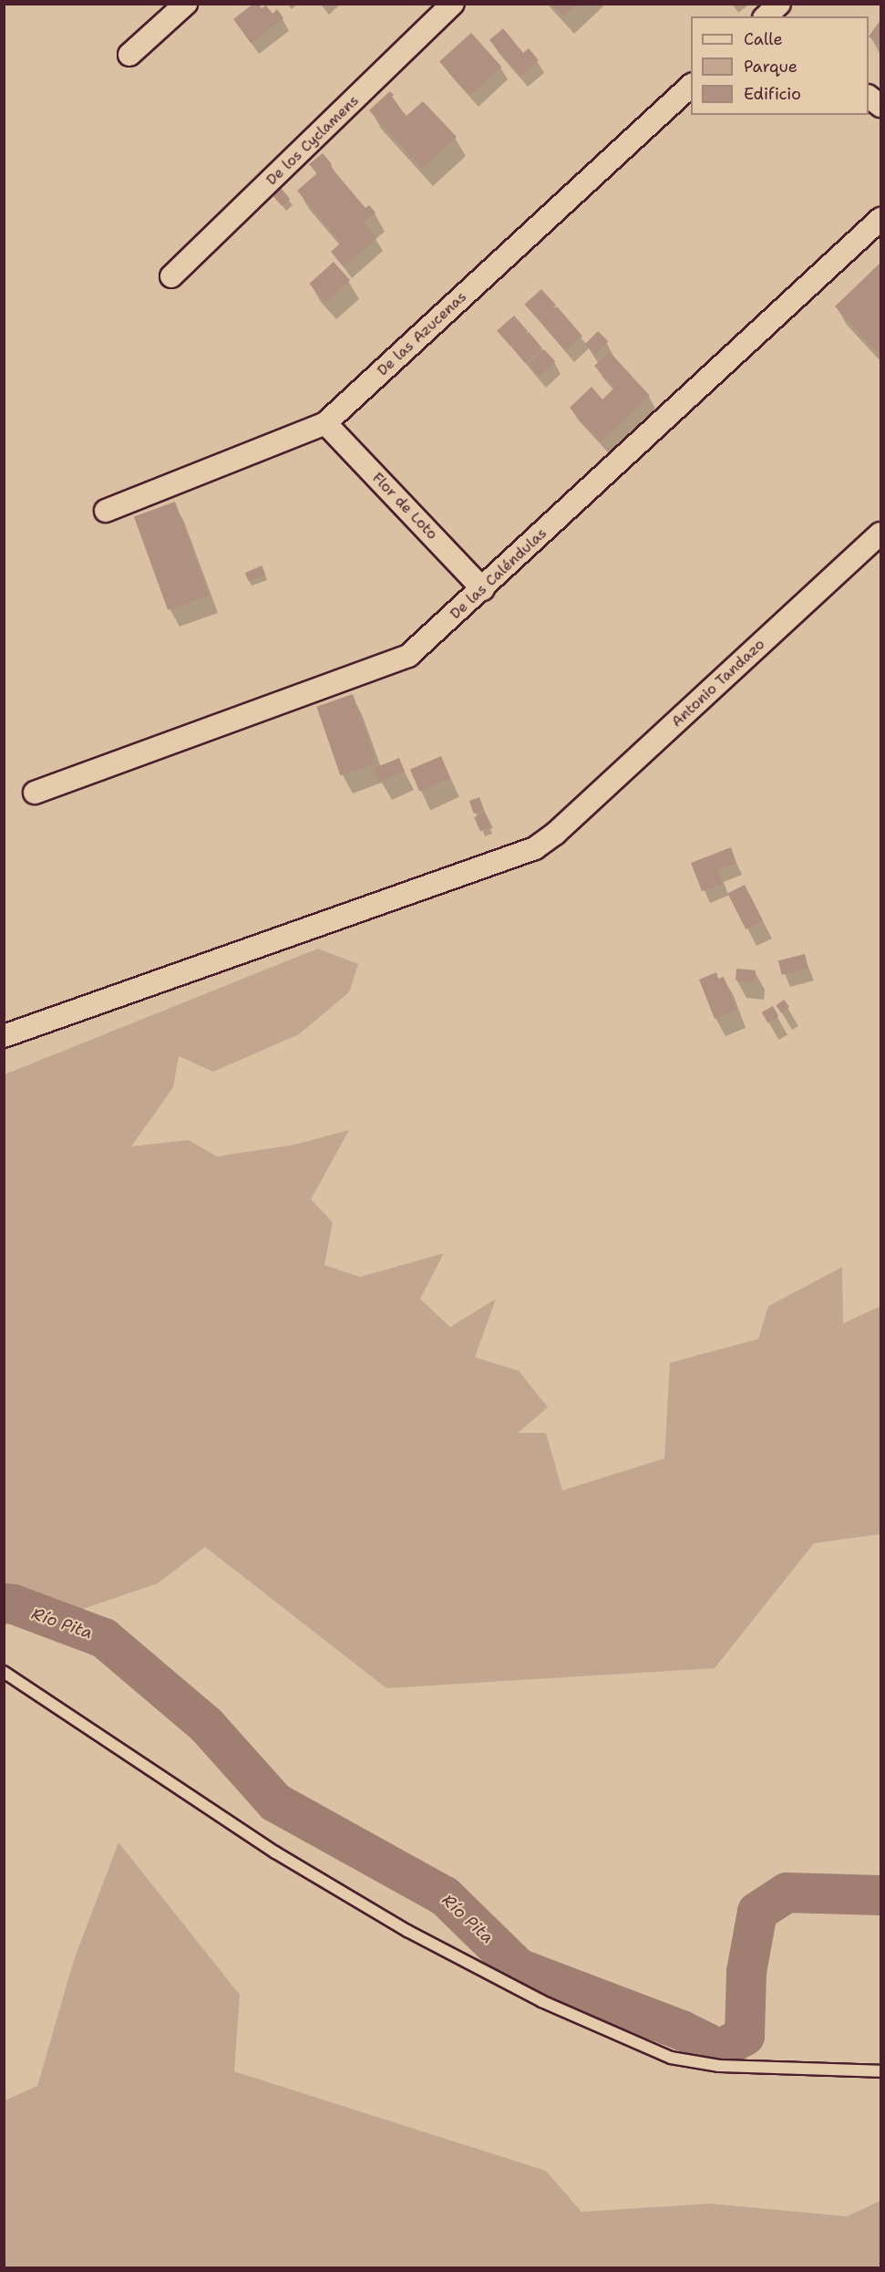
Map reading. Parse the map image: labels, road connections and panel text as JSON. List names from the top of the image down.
{
  "streets": {
    "street": [
      "De los Cyclamens",
      "De las Azucenas",
      "Flor de Loto",
      "De las Caléndulas",
      "Antonio Tandazo"
    ]
  },
  "crossings": [
    ["De las Azucenas", "Flor de Loto"],
    ["Flor de Loto", "De las Caléndulas"]
  ],
  "water": ["Río Pita"],
  "legend": ["Calle", "Parque", "Edificio"]
}
